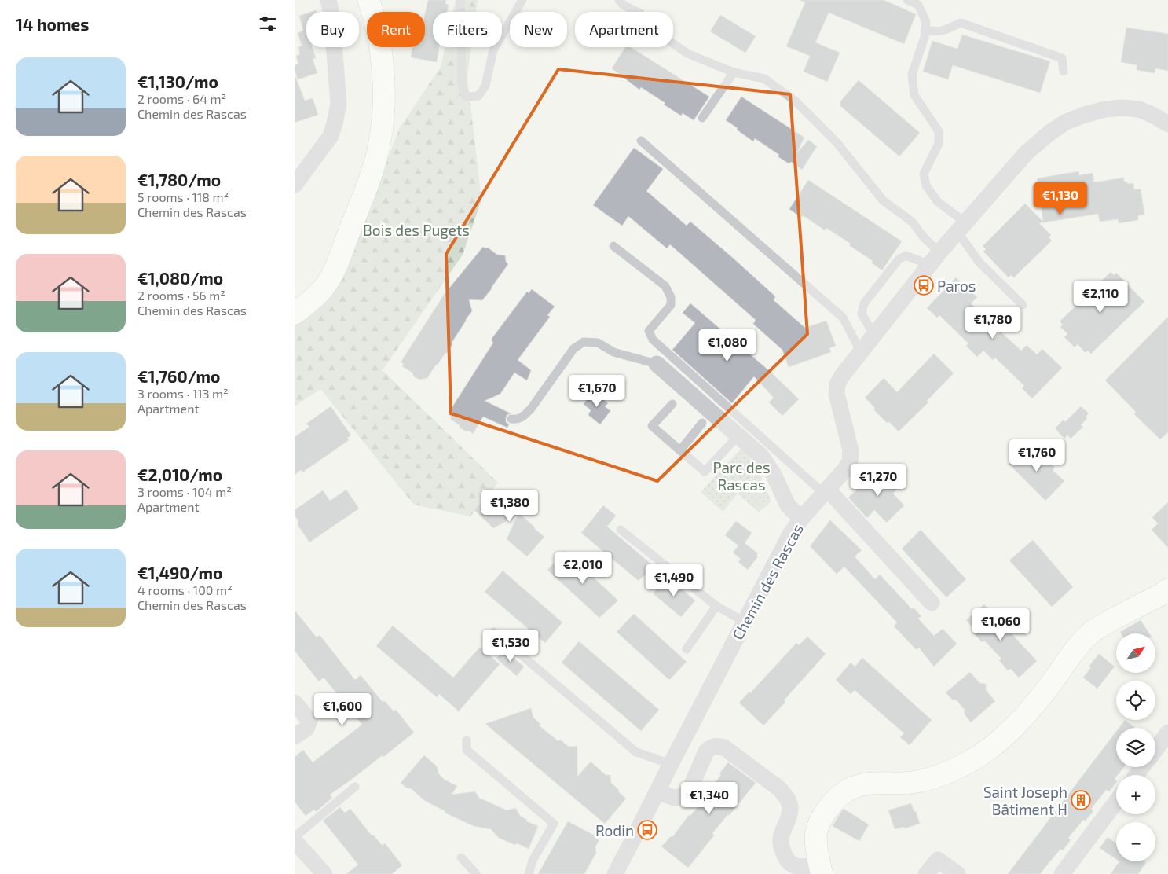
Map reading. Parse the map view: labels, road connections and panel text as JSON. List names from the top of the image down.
{
  "streets": {
    "street": ["Chemin des Rascas"]
  },
  "parks": ["Bois des Pugets", "Parc des Rascas"],
  "places": {
    "bus stop": ["Paros", "Rodin"],
    "building": ["Saint Joseph Bâtiment H"]
  },
  "north": "top right",
  "page": {
    "heading": "14 homes",
    "chip": [
      "Buy",
      "Rent",
      "Filters",
      "New",
      "Apartment"
    ],
    "list": [
      {
        "name": "€1,130/mo",
        "note": "2 rooms · 64 m² · Chemin des Rascas"
      },
      {
        "name": "€1,780/mo",
        "note": "5 rooms · 118 m² · Chemin des Rascas"
      },
      {
        "name": "€1,080/mo",
        "note": "2 rooms · 56 m² · Chemin des Rascas"
      },
      {
        "name": "€1,760/mo",
        "note": "3 rooms · 113 m² · Apartment"
      },
      {
        "name": "€2,010/mo",
        "note": "3 rooms · 104 m² · Apartment"
      },
      {
        "name": "€1,490/mo",
        "note": "4 rooms · 100 m² · Chemin des Rascas"
      }
    ],
    "price": [
      "€1,130",
      "€2,110",
      "€1,780",
      "€1,080",
      "€1,670",
      "€1,760",
      "€1,270",
      "€1,380",
      "€2,010",
      "€1,490",
      "€1,060",
      "€1,530",
      "€1,600",
      "€1,340"
    ],
    "map_buttons": ["+", "−"]
  }
}
